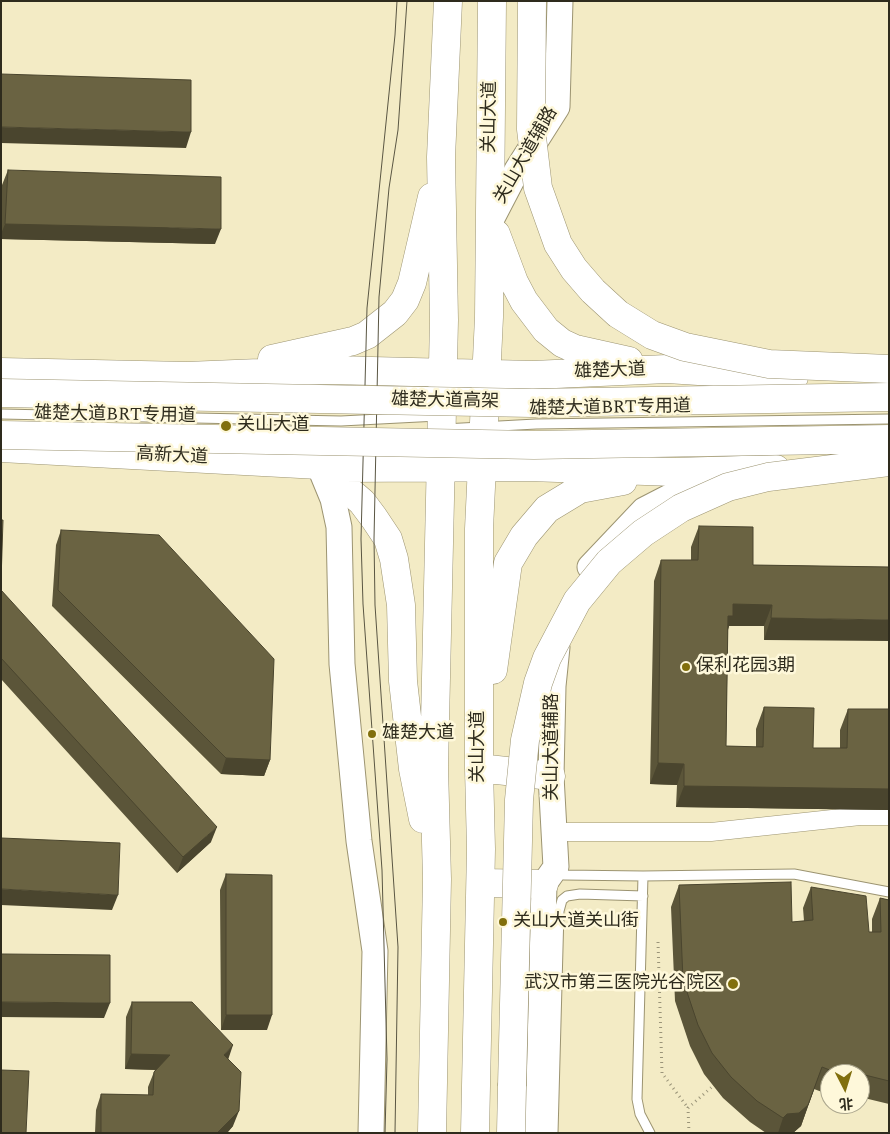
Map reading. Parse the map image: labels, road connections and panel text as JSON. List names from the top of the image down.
{
  "streets": {
    "main road": [
      "关山大道",
      "关山大道辅路",
      "雄楚大道",
      "雄楚大道高架",
      "高新大道"
    ],
    "lane": ["雄楚大道BRT专用道"]
  },
  "crossings": [
    ["关山大道", "关山大道辅路"],
    ["关山大道", "雄楚大道"],
    ["关山大道", "雄楚大道BRT专用道"]
  ],
  "places": [
    "关山大道",
    "保利花园3期",
    "雄楚大道",
    "关山大道关山街",
    "武汉市第三医院光谷院区"
  ],
  "north": "bottom"
}
